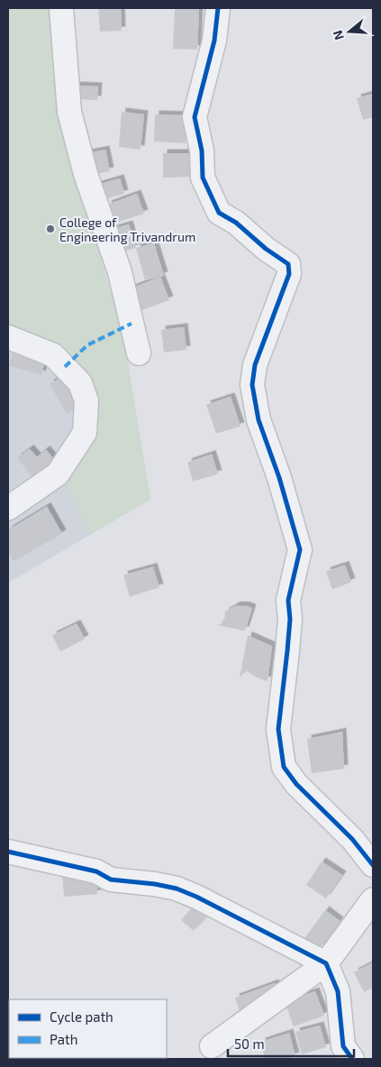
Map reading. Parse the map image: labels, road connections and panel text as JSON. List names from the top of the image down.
{
  "places": ["College of Engineering Trivandrum"],
  "legend": ["Cycle path", "Path"],
  "scale_bar": "50 m",
  "north": "left"
}
